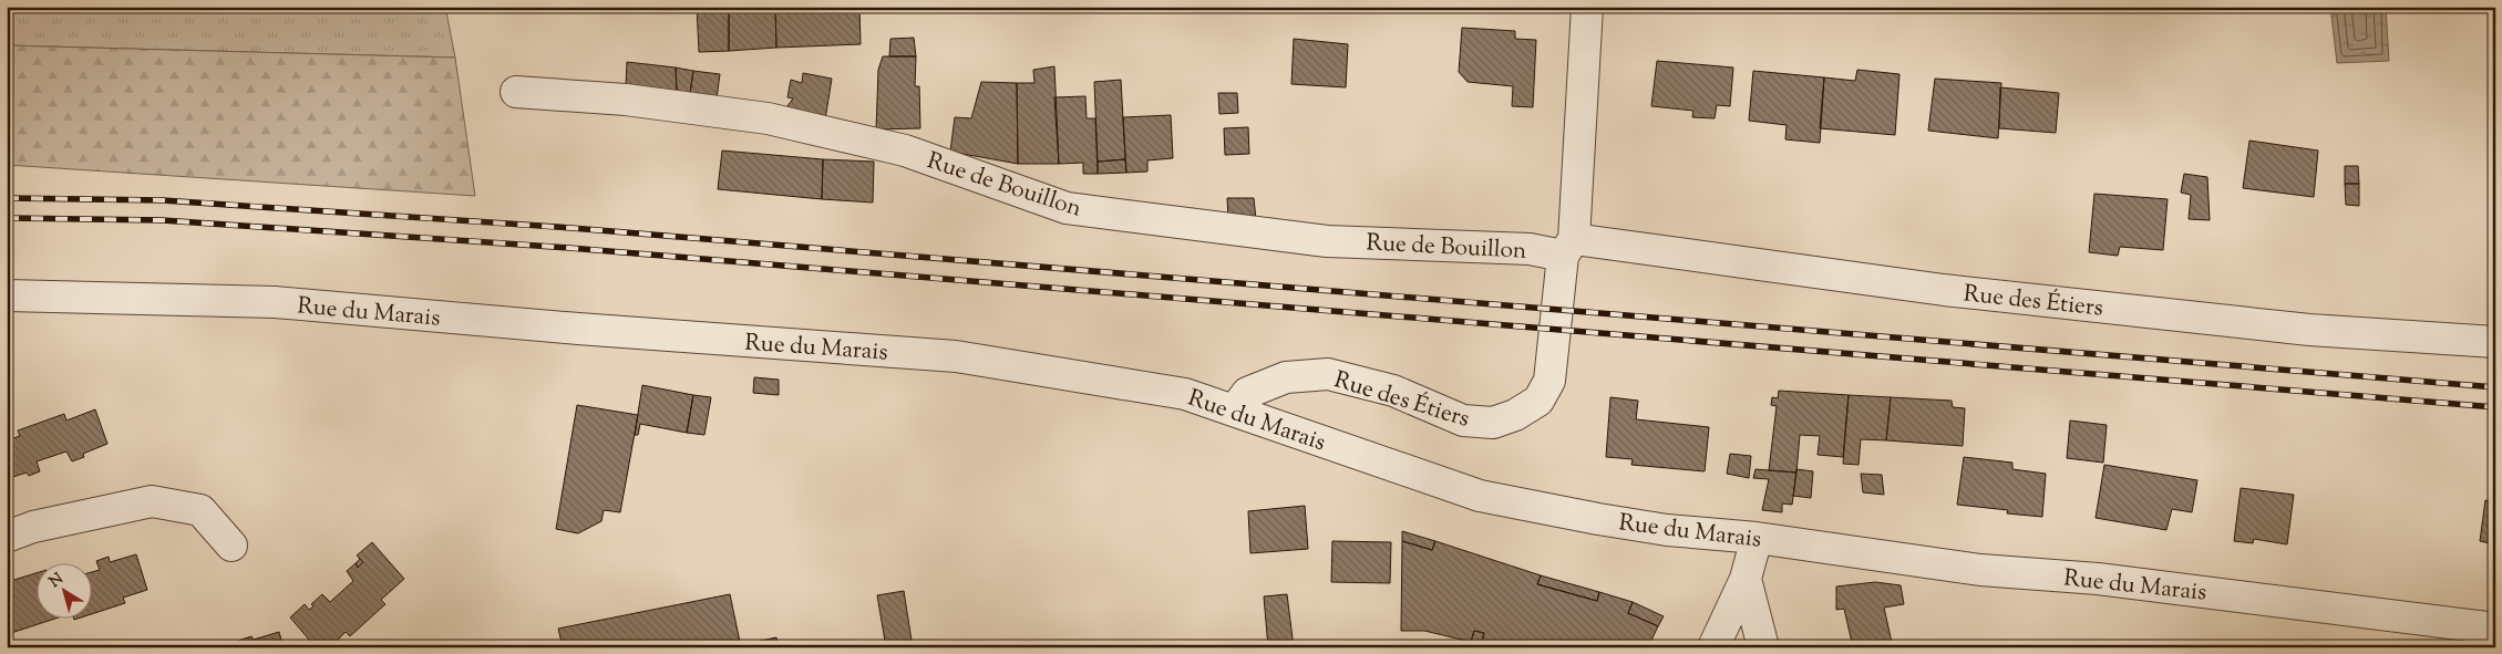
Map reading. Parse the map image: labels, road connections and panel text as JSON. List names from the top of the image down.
{
  "streets": {
    "street": ["Rue de Bouillon", "Rue des Étiers", "Rue du Marais"]
  },
  "crossings": [
    ["Rue de Bouillon", "Rue des Étiers"],
    ["Rue des Étiers", "Rue du Marais"]
  ],
  "north": "top left"
}
